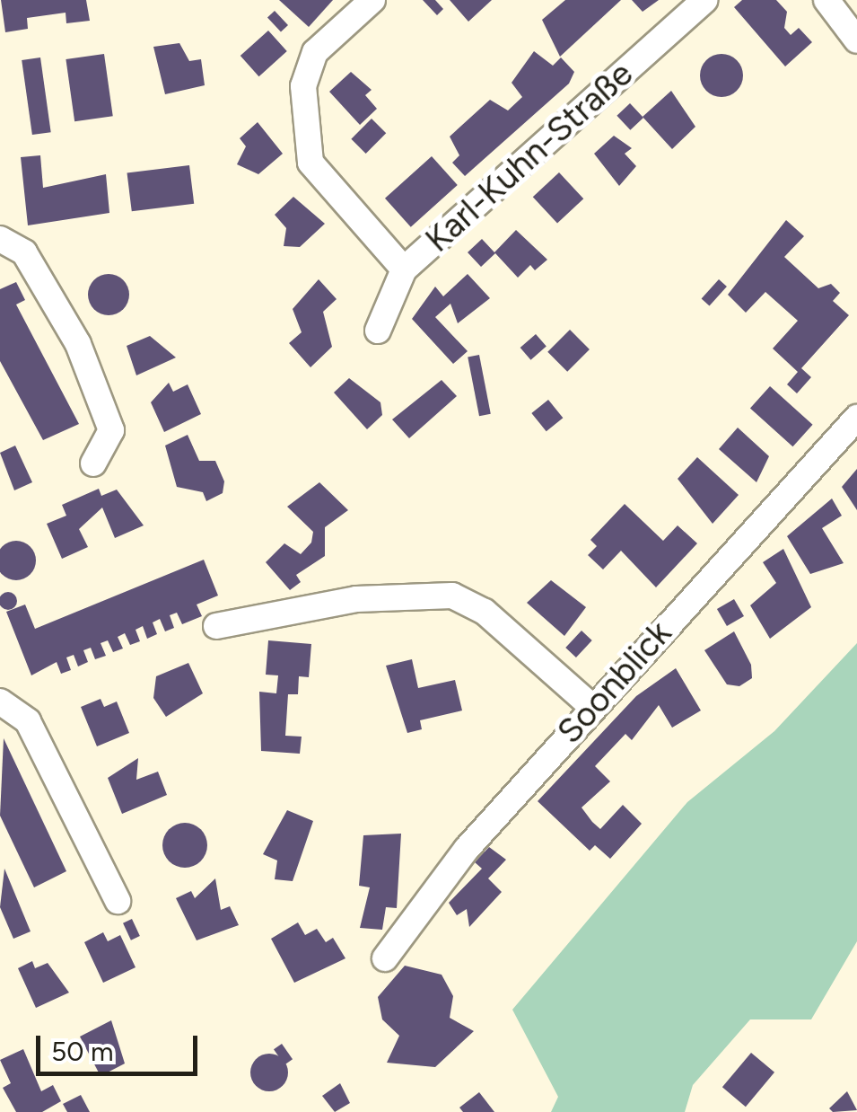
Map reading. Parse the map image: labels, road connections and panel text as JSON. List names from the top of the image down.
{
  "streets": {
    "street": ["Karl-Kuhn-Straße", "Soonblick"]
  },
  "scale_bar": "50 m"
}
